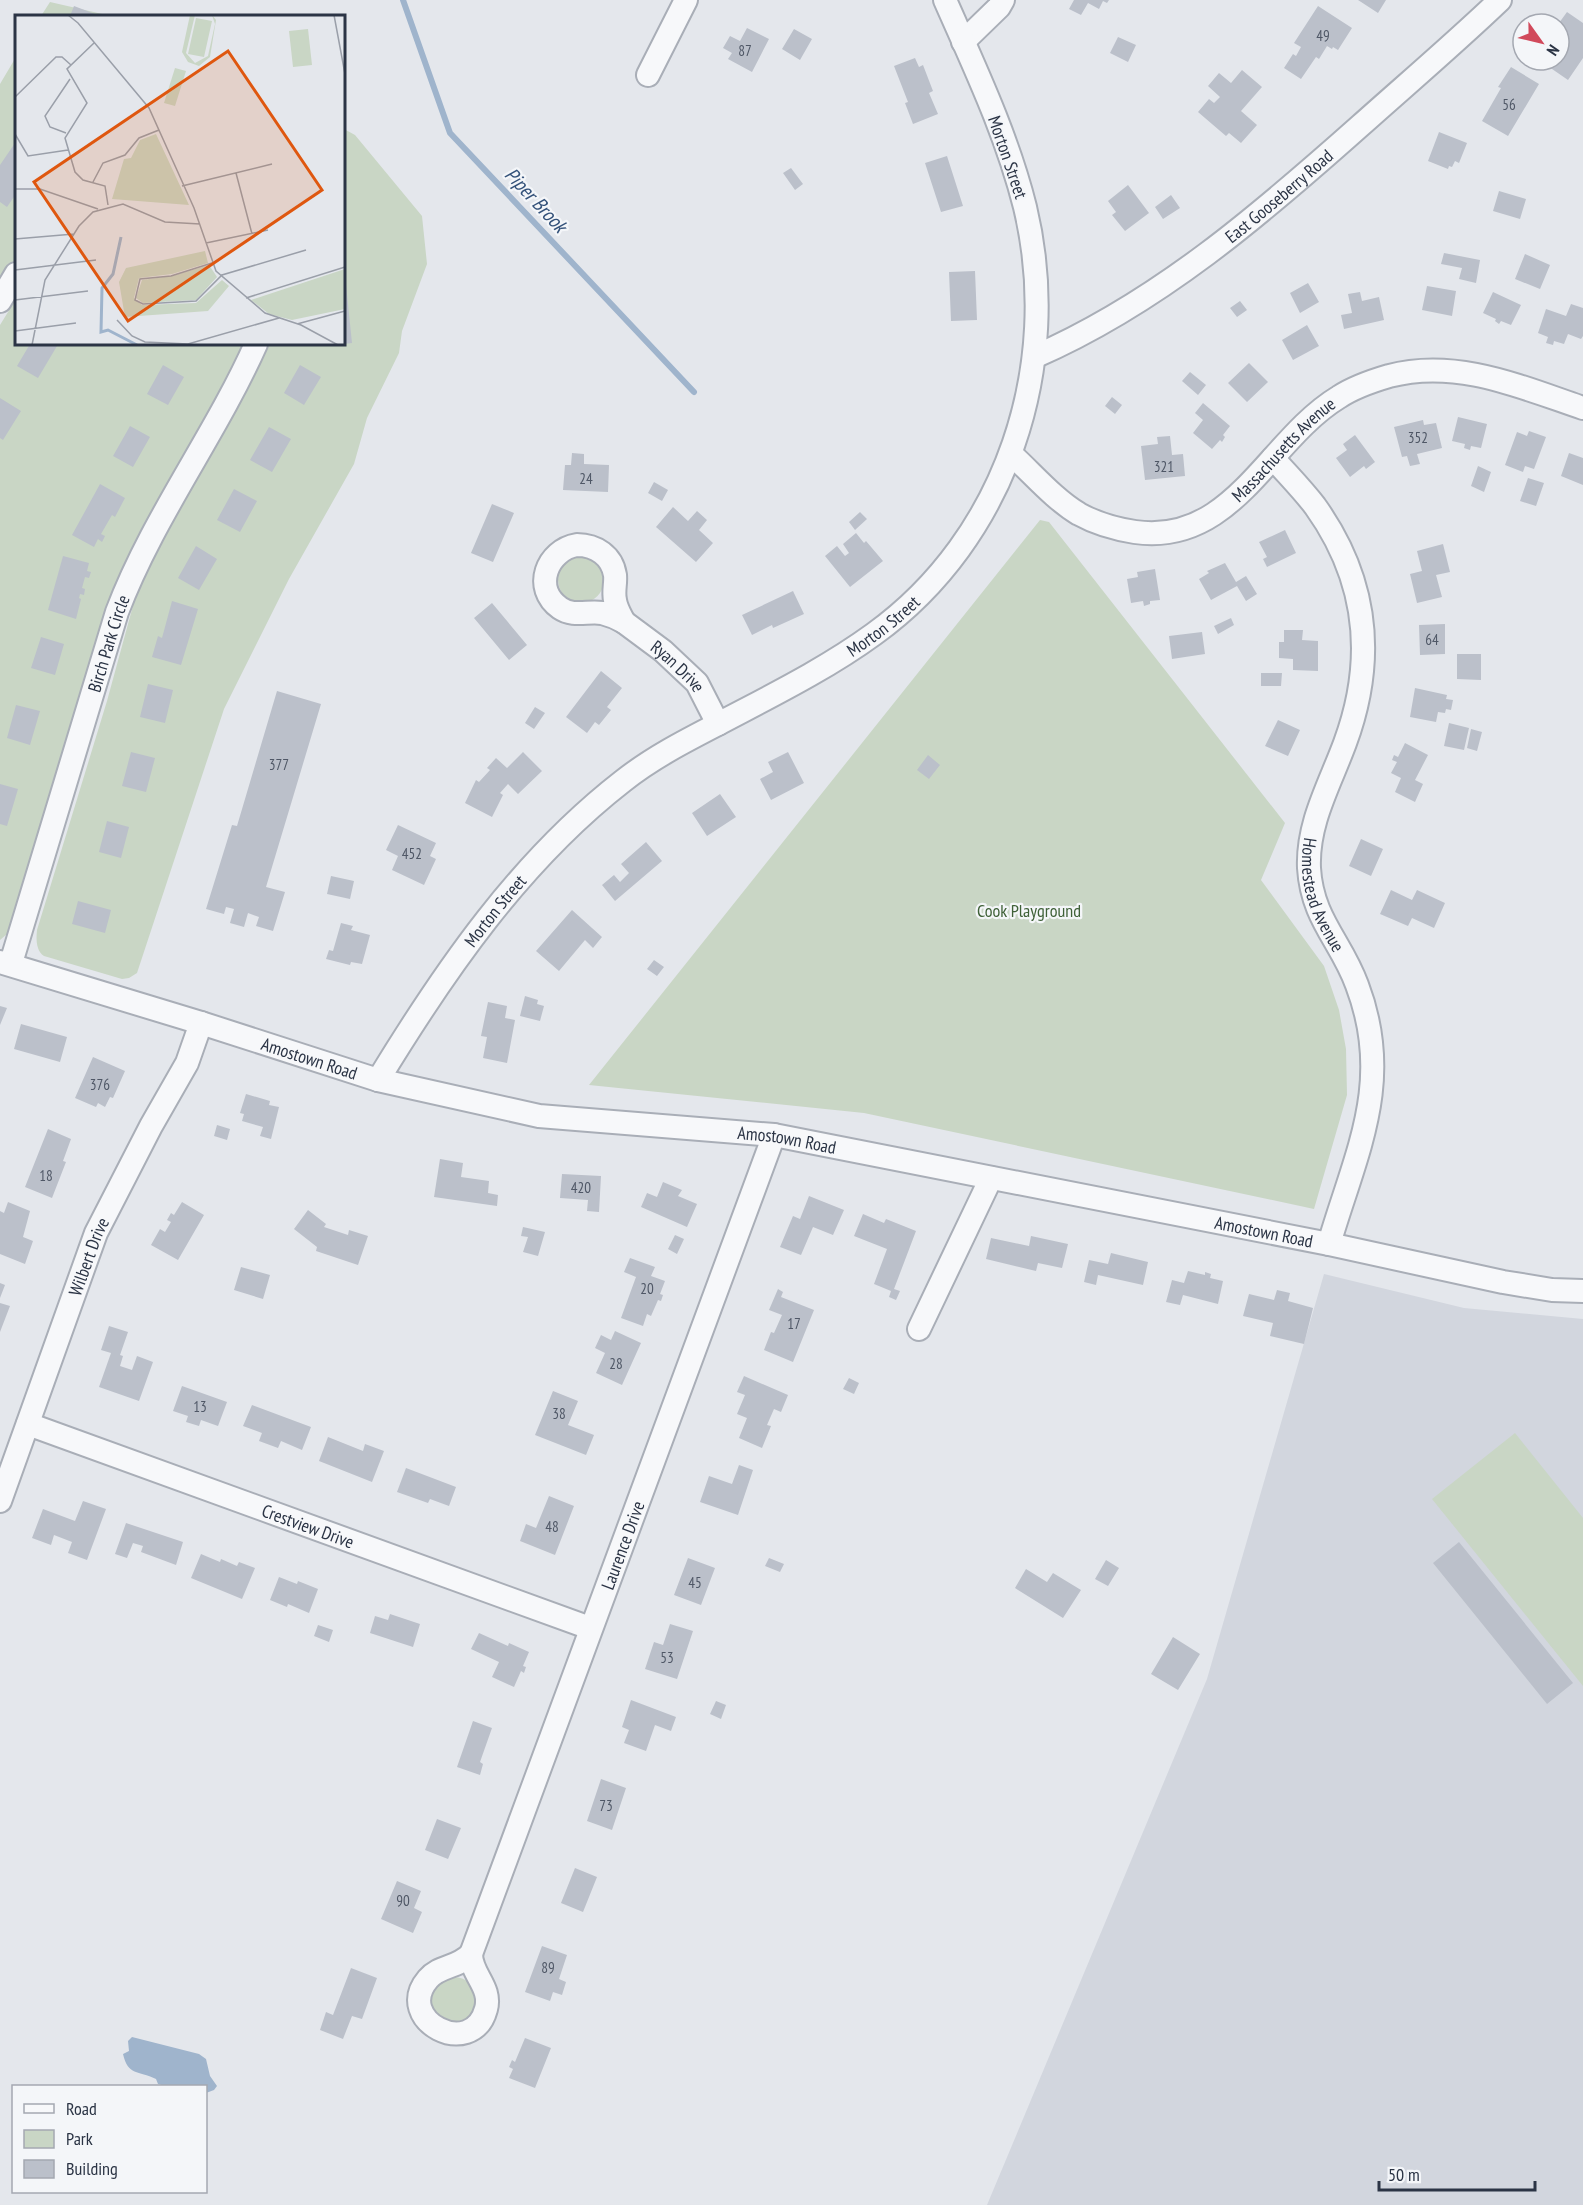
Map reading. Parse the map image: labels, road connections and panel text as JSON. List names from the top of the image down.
{
  "streets": {
    "street": [
      "Morton Street",
      "East Gooseberry Road",
      "Massachusetts Avenue",
      "Birch Park Circle",
      "Ryan Drive",
      "Homestead Avenue",
      "Amostown Road",
      "Wilbert Drive",
      "Crestview Drive",
      "Laurence Drive"
    ]
  },
  "crossings": [
    ["Morton Street", "East Gooseberry Road"],
    ["Morton Street", "Massachusetts Avenue"],
    ["Morton Street", "Ryan Drive"],
    ["Morton Street", "Amostown Road"],
    ["Massachusetts Avenue", "Homestead Avenue"],
    ["Birch Park Circle", "Amostown Road"],
    ["Homestead Avenue", "Amostown Road"],
    ["Amostown Road", "Wilbert Drive"],
    ["Amostown Road", "Laurence Drive"],
    ["Wilbert Drive", "Crestview Drive"],
    ["Crestview Drive", "Laurence Drive"]
  ],
  "water": ["Piper Brook"],
  "parks": ["Cook Playground"],
  "house_numbers": [
    "49",
    "87",
    "56",
    "352",
    "321",
    "24",
    "64",
    "377",
    "452",
    "376",
    "18",
    "420",
    "20",
    "17",
    "28",
    "13",
    "38",
    "48",
    "45",
    "53",
    "73",
    "90",
    "89"
  ],
  "legend": ["Road", "Park", "Building"],
  "scale_bar": "50 m",
  "north": "bottom right"
}
